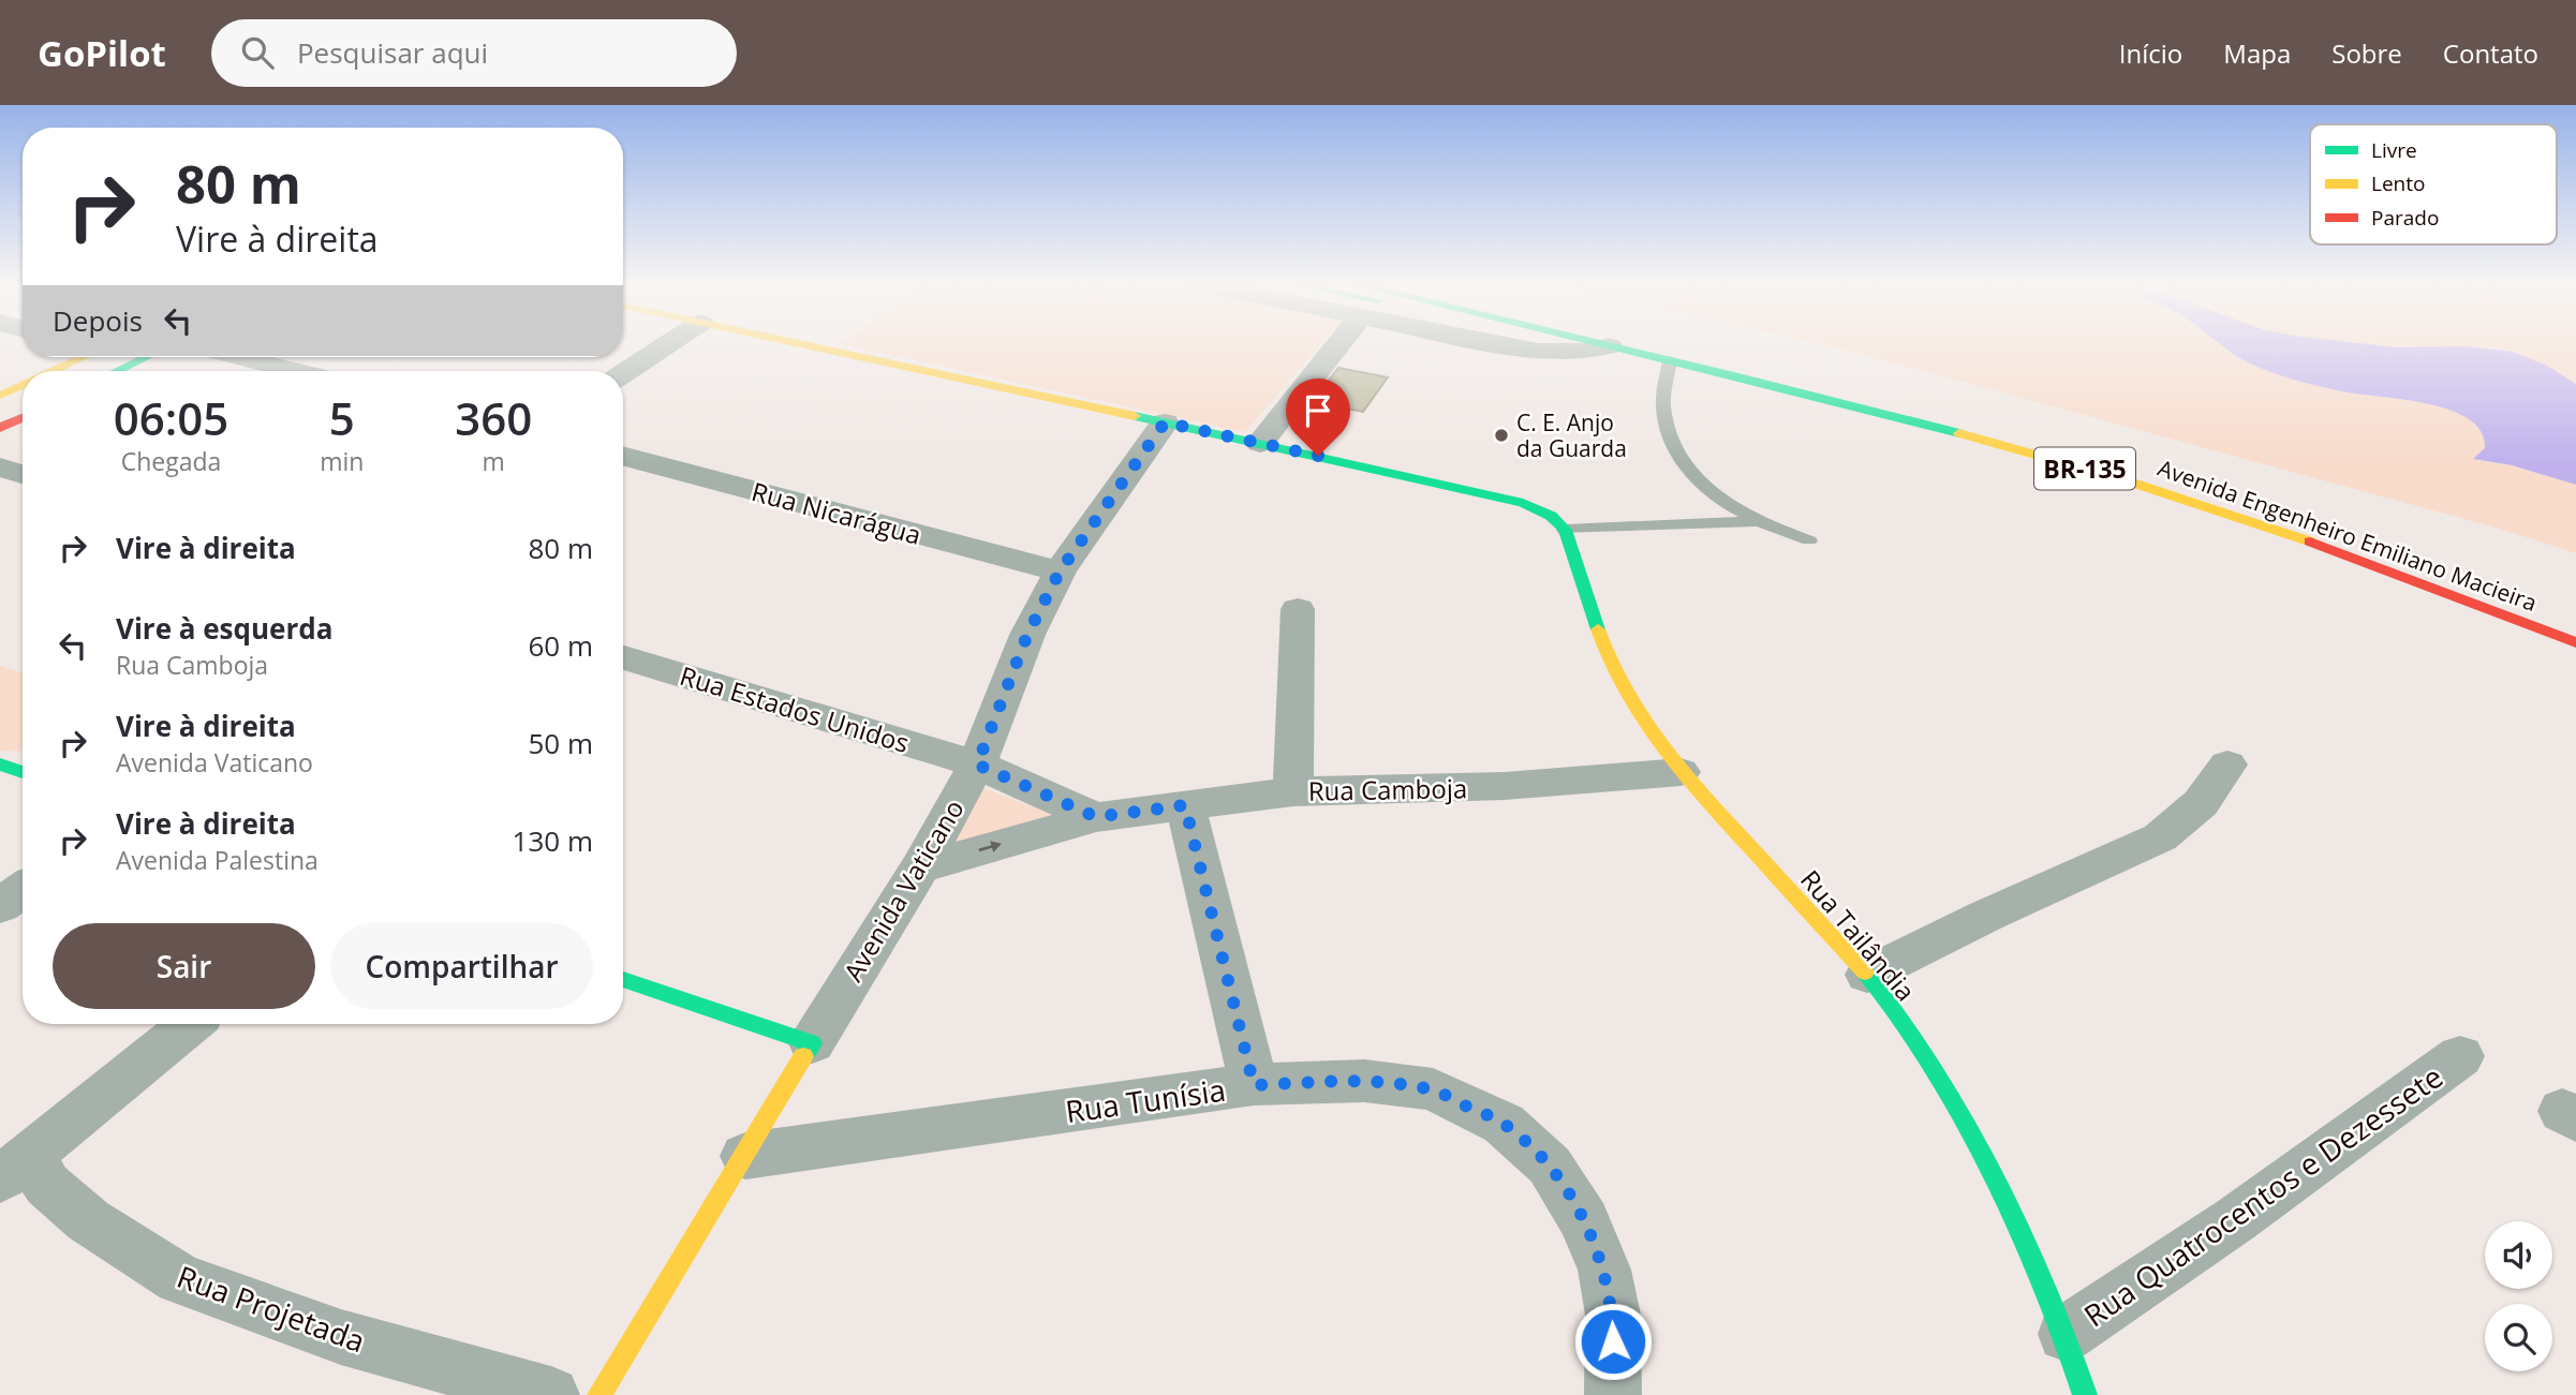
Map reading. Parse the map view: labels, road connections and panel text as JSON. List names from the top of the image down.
{
  "streets": {
    "main road": [
      "BR-135",
      "Avenida Engenheiro Emiliano Macieira",
      "Avenida Vaticano",
      "Rua Tailândia"
    ],
    "street": [
      "Rua Nicarágua",
      "Rua Estados Unidos",
      "Rua Camboja",
      "Rua Tunísia",
      "Rua Quatrocentos e Dezessete",
      "Rua Projetada"
    ]
  },
  "crossings": [
    ["Rua Nicarágua", "Avenida Vaticano"],
    ["Rua Estados Unidos", "Avenida Vaticano"],
    ["Rua Camboja", "Avenida Vaticano"],
    ["Rua Camboja", "Rua Tailândia"],
    ["Avenida Vaticano", "Rua Tunísia"],
    ["Rua Tailândia", "Rua Quatrocentos e Dezessete"]
  ],
  "places": ["C. E. Anjo da Guarda"],
  "legend": ["Livre", "Lento", "Parado"],
  "page": {
    "header": "GoPilot",
    "search": "Pesquisar aqui",
    "nav": [
      "Início",
      "Mapa",
      "Sobre",
      "Contato"
    ],
    "turn": ["80 m", "Vire à direita"],
    "then": "Depois",
    "eta": [
      "06:05",
      "Chegada",
      "5",
      "min",
      "360",
      "m"
    ],
    "list": [
      {
        "name": "Vire à direita",
        "value": "80 m"
      },
      {
        "name": "Vire à esquerda",
        "note": "Rua Camboja",
        "value": "60 m"
      },
      {
        "name": "Vire à direita",
        "note": "Avenida Vaticano",
        "value": "50 m"
      },
      {
        "name": "Vire à direita",
        "note": "Avenida Palestina",
        "value": "130 m"
      }
    ],
    "buttons": ["Sair", "Compartilhar"]
  }
}
